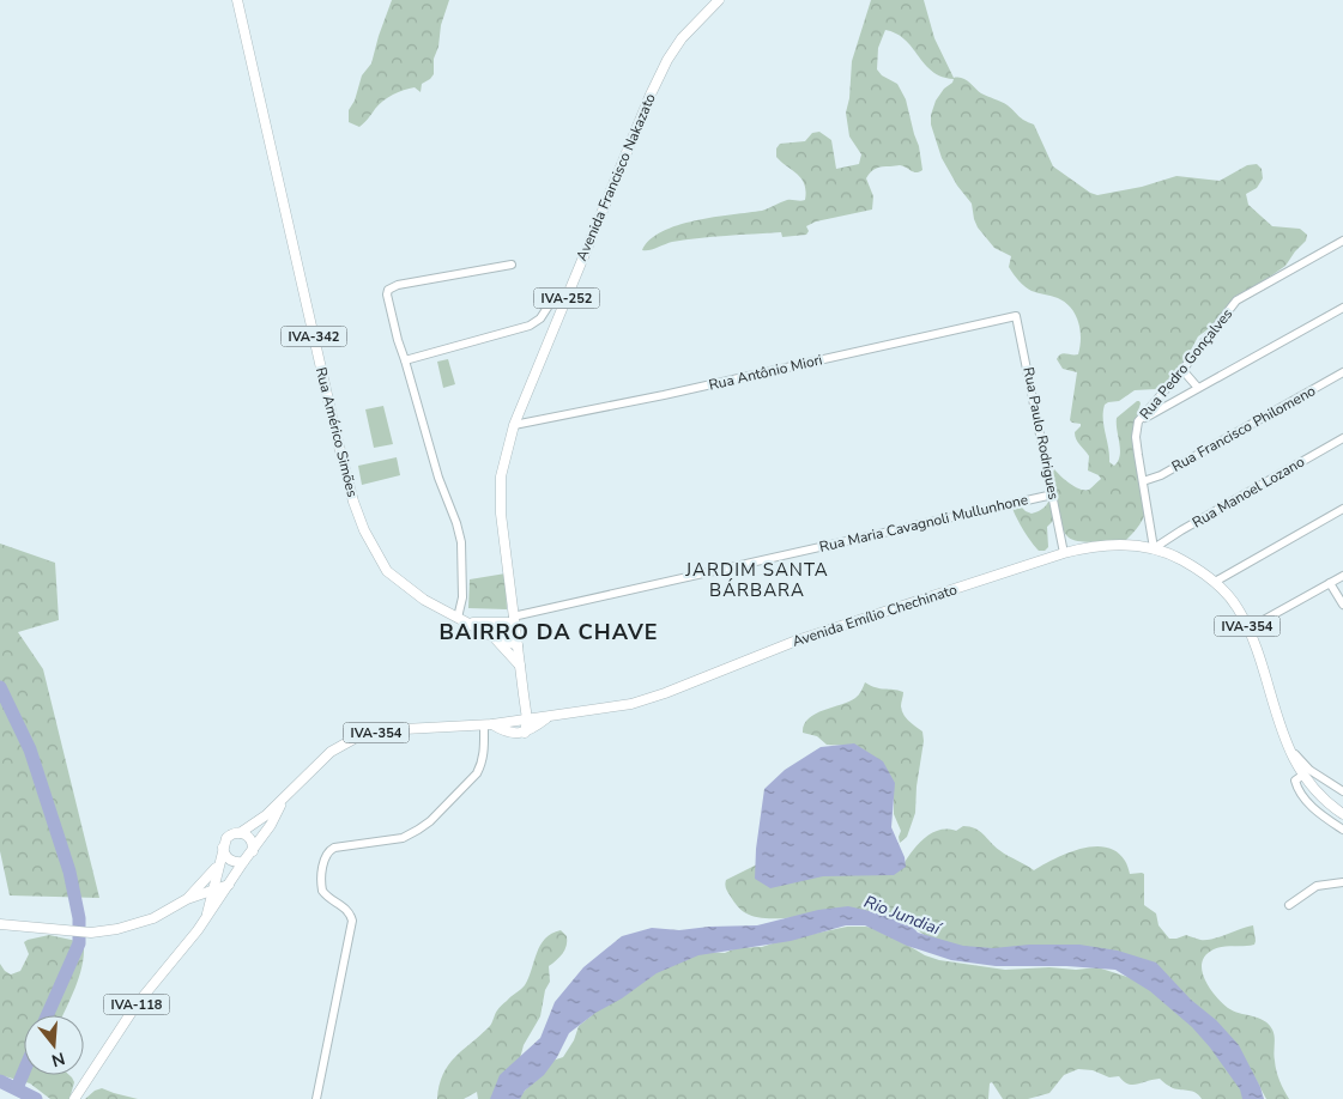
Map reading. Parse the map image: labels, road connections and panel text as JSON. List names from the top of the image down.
{
  "streets": {
    "main road": [
      "Avenida Francisco Nakazato",
      "IVA-252",
      "IVA-342",
      "Rua Américo Simões",
      "Rua Maria Cavagnoli Mullunhone",
      "Avenida Emílio Chechinato",
      "IVA-354",
      "IVA-118"
    ],
    "street": [
      "Rua Pedro Gonçalves",
      "Rua Antônio Miori",
      "Rua Francisco Philomeno",
      "Rua Paulo Rodrigues",
      "Rua Manoel Lozano"
    ]
  },
  "crossings": [
    ["Avenida Francisco Nakazato", "Rua Antônio Miori"],
    ["Avenida Francisco Nakazato", "Rua Américo Simões"],
    ["Avenida Francisco Nakazato", "Rua Maria Cavagnoli Mullunhone"],
    ["Avenida Francisco Nakazato", "Avenida Emílio Chechinato"],
    ["Rua Pedro Gonçalves", "Rua Francisco Philomeno"],
    ["Rua Pedro Gonçalves", "Rua Manoel Lozano"],
    ["Rua Pedro Gonçalves", "Avenida Emílio Chechinato"],
    ["Rua Antônio Miori", "Rua Paulo Rodrigues"],
    ["Rua Américo Simões", "Rua Maria Cavagnoli Mullunhone"],
    ["Rua Paulo Rodrigues", "Rua Maria Cavagnoli Mullunhone"],
    ["Rua Paulo Rodrigues", "Avenida Emílio Chechinato"],
    ["Rua Manoel Lozano", "Avenida Emílio Chechinato"],
    ["Avenida Emílio Chechinato", "IVA-118"]
  ],
  "districts": ["JARDIM SANTA BÁRBARA", "BAIRRO DA CHAVE"],
  "water": ["Rio Jundiaí"],
  "north": "bottom"
}
